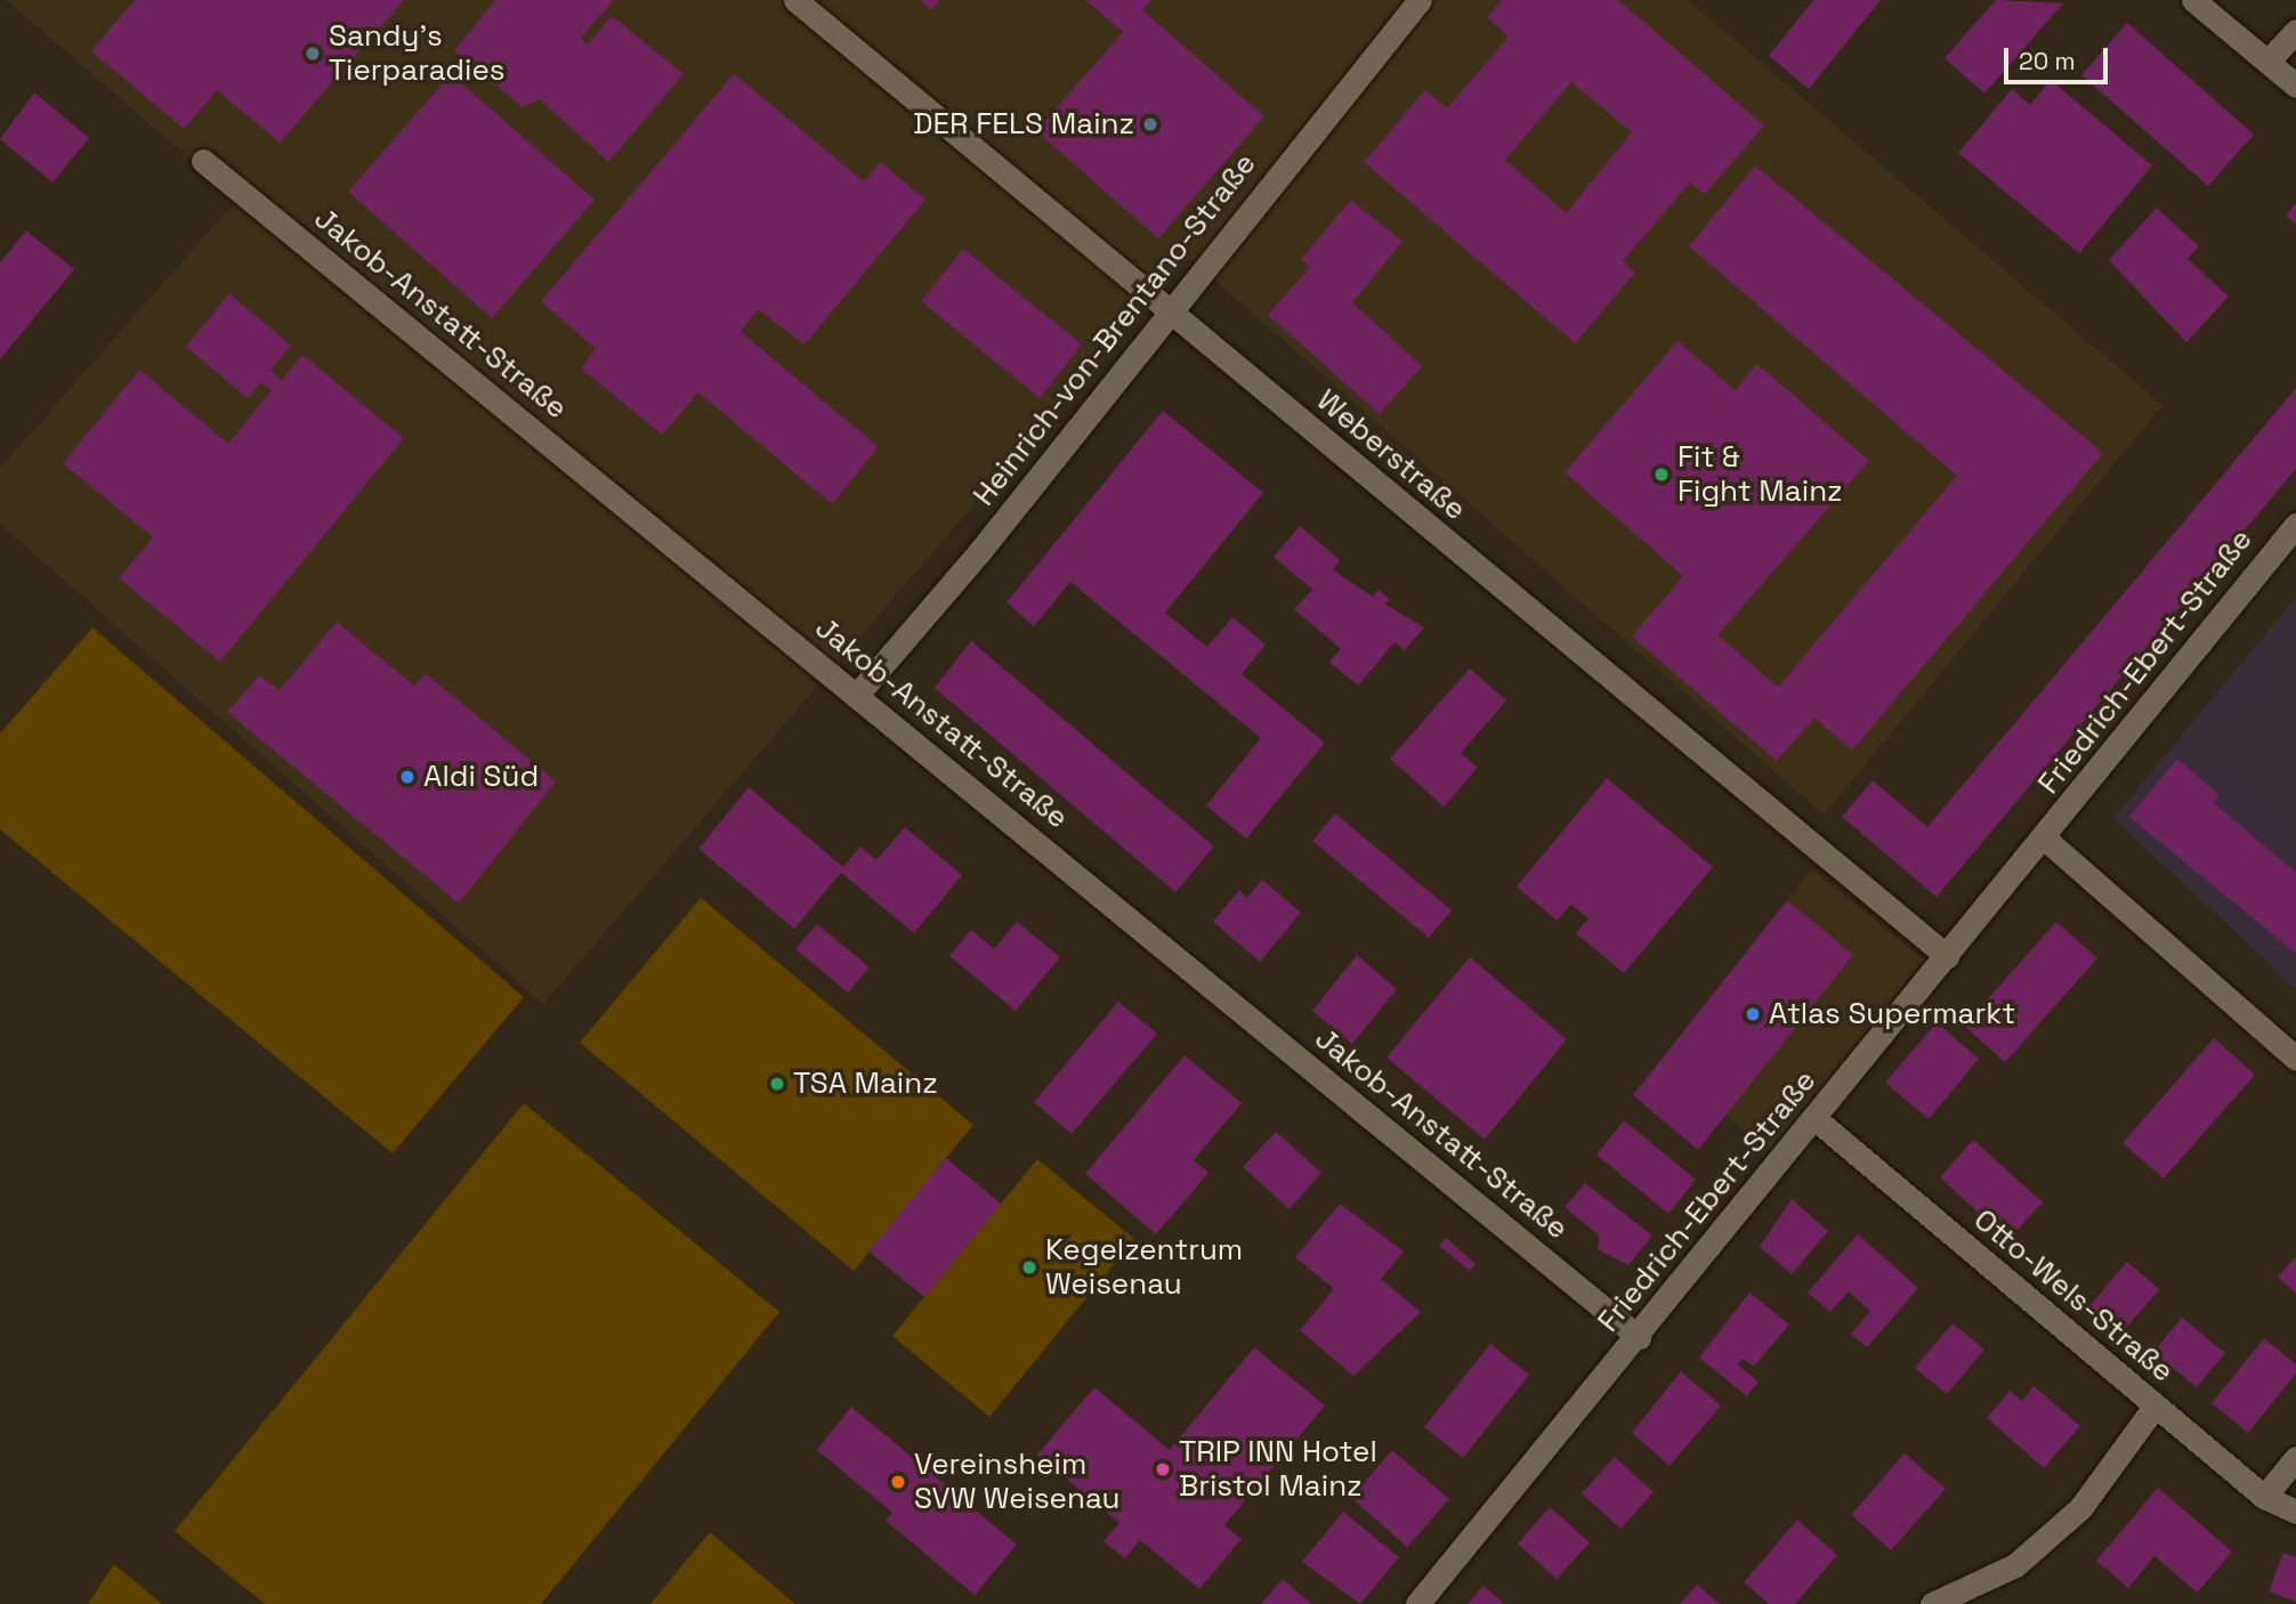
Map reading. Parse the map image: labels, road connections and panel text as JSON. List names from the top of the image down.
{
  "streets": {
    "street": [
      "Jakob-Anstatt-Straße",
      "Heinrich-von-Brentano-Straße",
      "Weberstraße",
      "Friedrich-Ebert-Straße",
      "Otto-Wels-Straße"
    ]
  },
  "crossings": [
    ["Jakob-Anstatt-Straße", "Heinrich-von-Brentano-Straße"],
    ["Jakob-Anstatt-Straße", "Friedrich-Ebert-Straße"],
    ["Heinrich-von-Brentano-Straße", "Weberstraße"],
    ["Weberstraße", "Friedrich-Ebert-Straße"],
    ["Friedrich-Ebert-Straße", "Otto-Wels-Straße"]
  ],
  "places": [
    "Sandy's Tierparadies",
    "DER FELS Mainz",
    "Fit & Fight Mainz",
    "Aldi Süd",
    "Atlas Supermarkt",
    "TSA Mainz",
    "Kegelzentrum Weisenau",
    "TRIP INN Hotel Bristol Mainz",
    "Vereinsheim SVW Weisenau"
  ],
  "scale_bar": "20 m"
}
